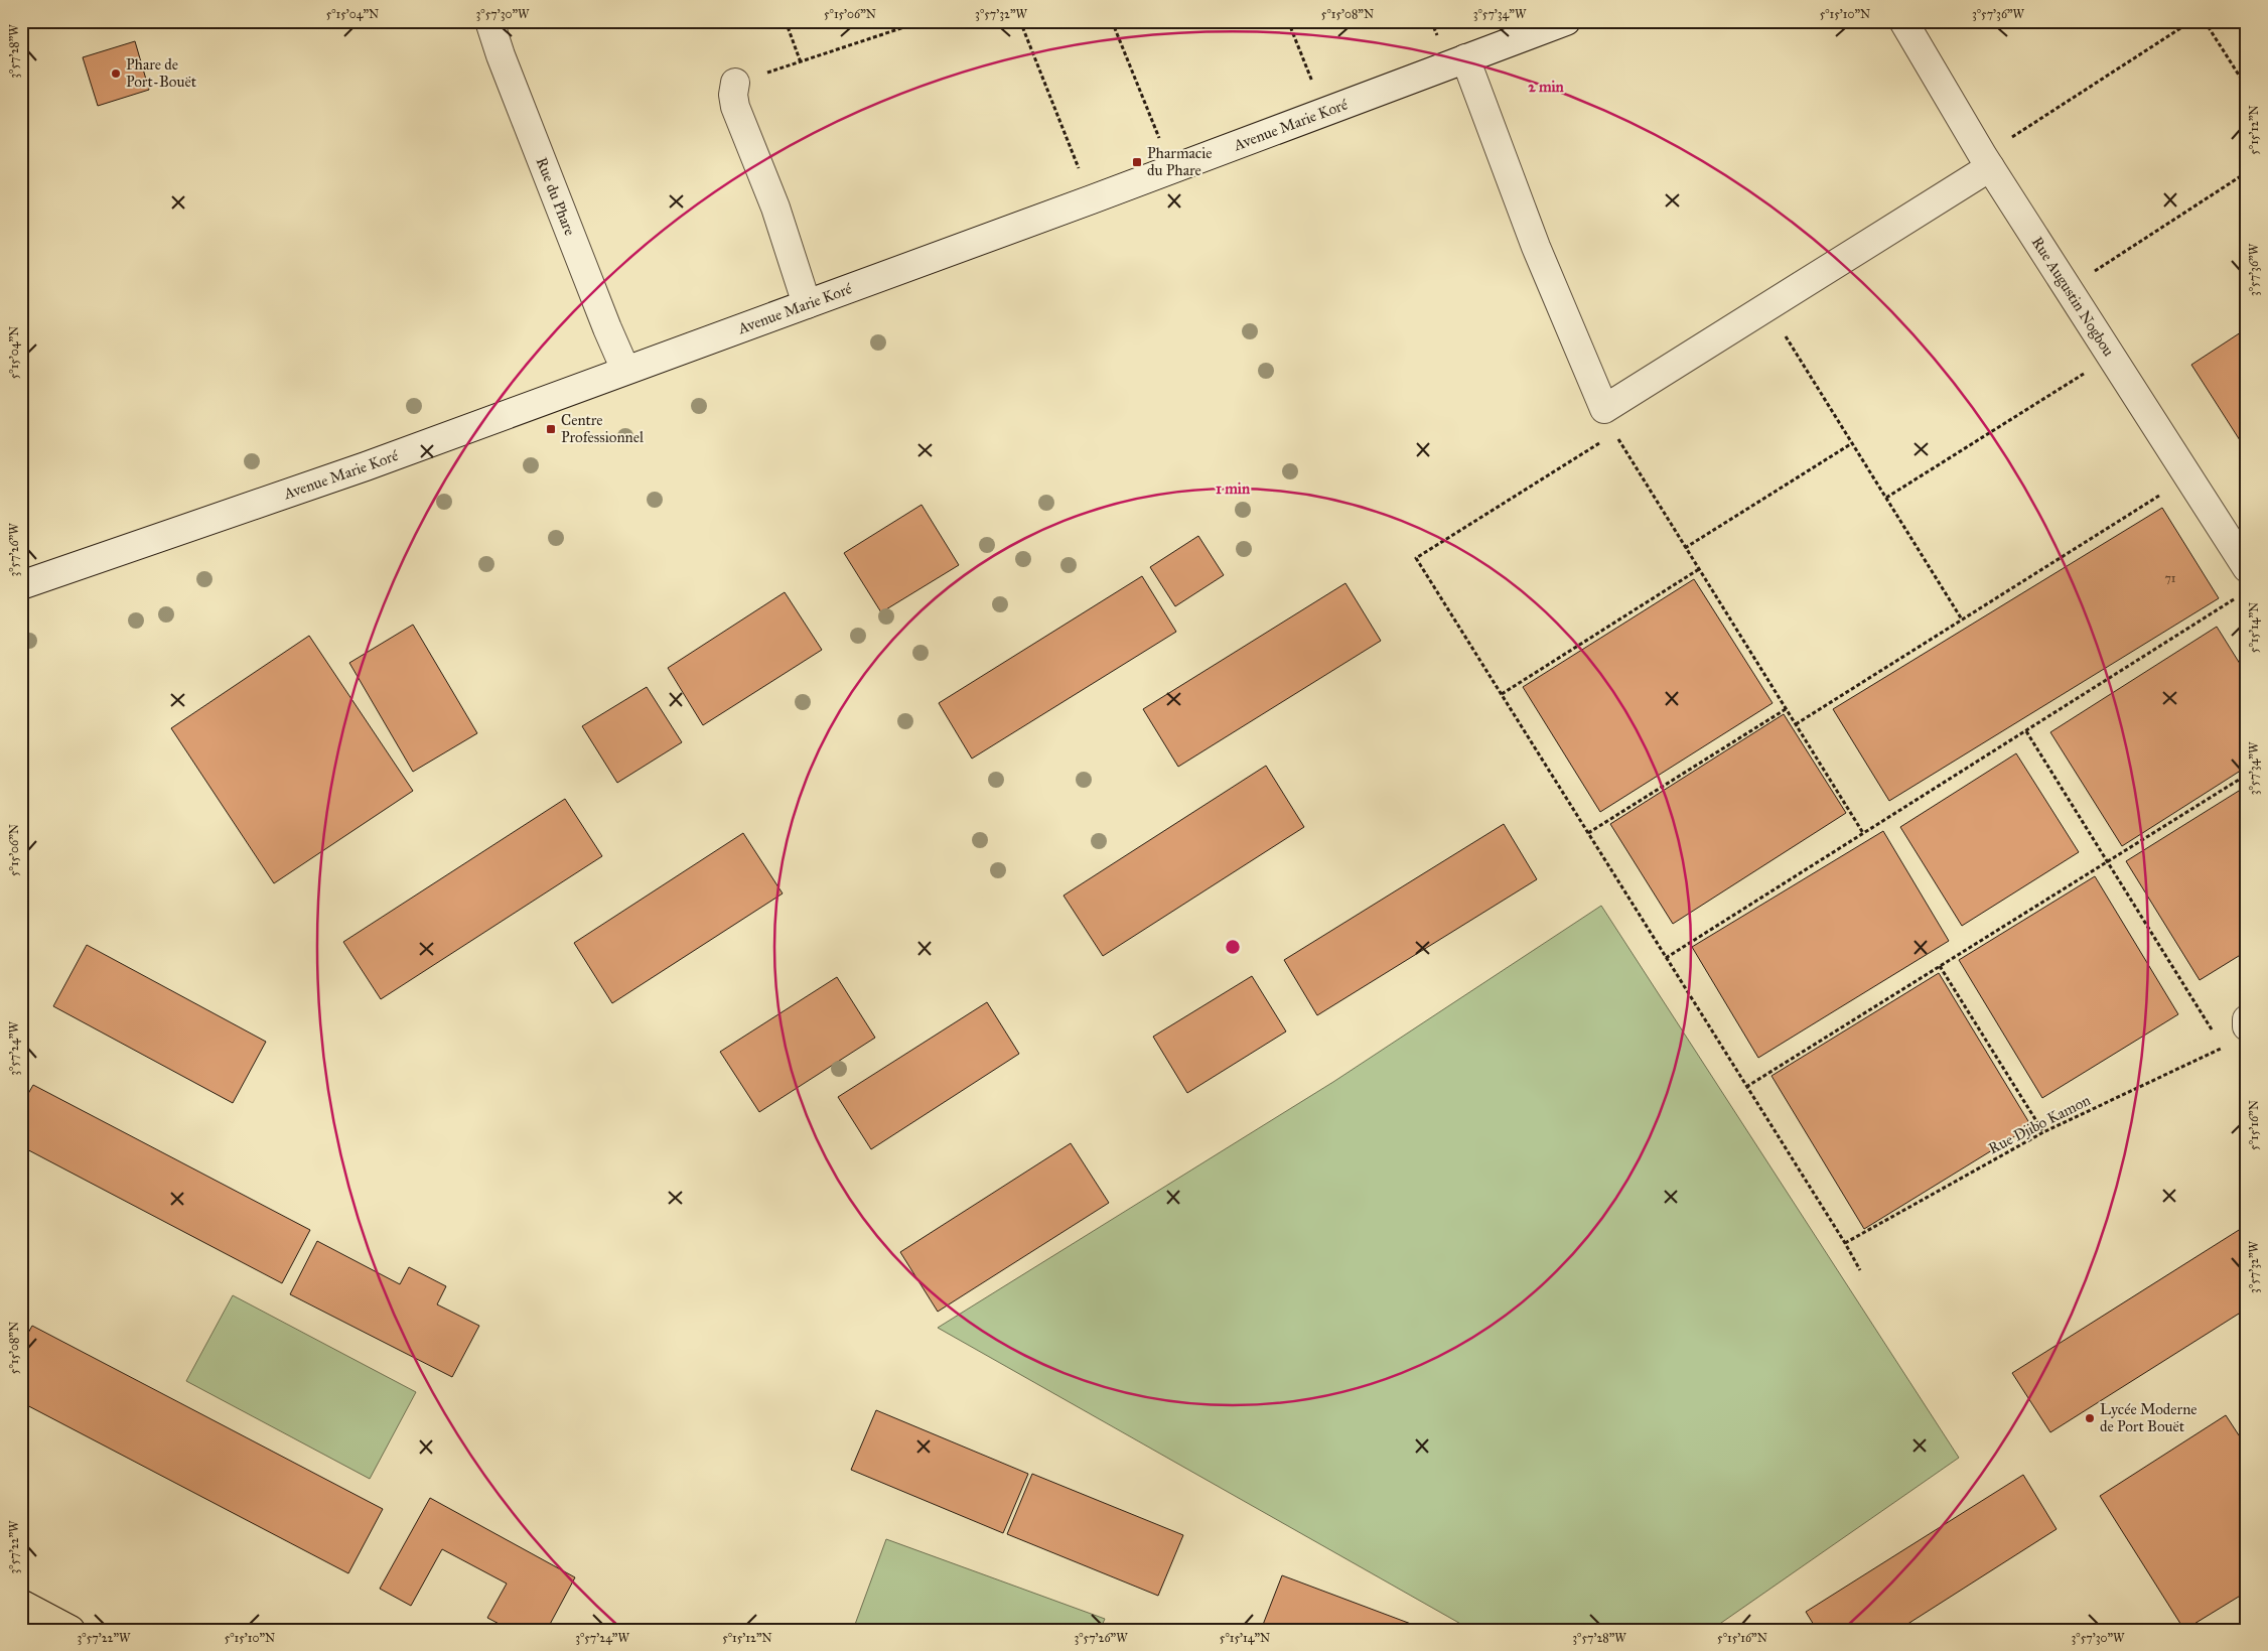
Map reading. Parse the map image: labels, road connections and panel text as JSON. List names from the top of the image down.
{
  "streets": {
    "street": ["Avenue Marie Koré", "Rue du Phare", "Rue Augustin Nogbou"],
    "path": ["Rue Djibo Kamon"]
  },
  "crossings": [
    ["Avenue Marie Koré", "Rue du Phare"]
  ],
  "places": {
    "other": ["Phare de Port-Bouët", "Lycée Moderne de Port Bouët"],
    "transit": ["Pharmacie du Phare", "Centre Professionnel"]
  },
  "house_numbers": ["71"],
  "coordinates": [
    "5°15'04\"N",
    "3°57'30\"W",
    "5°15'06\"N",
    "3°57'32\"W",
    "5°15'08\"N",
    "3°57'34\"W",
    "5°15'10\"N",
    "3°57'36\"W",
    "3°57'28\"W",
    "5°15'12\"N",
    "3°57'26\"W",
    "5°15'14\"N",
    "3°57'24\"W",
    "5°15'16\"N",
    "3°57'22\"W"
  ],
  "rings": ["2 min", "1 min"]
}
